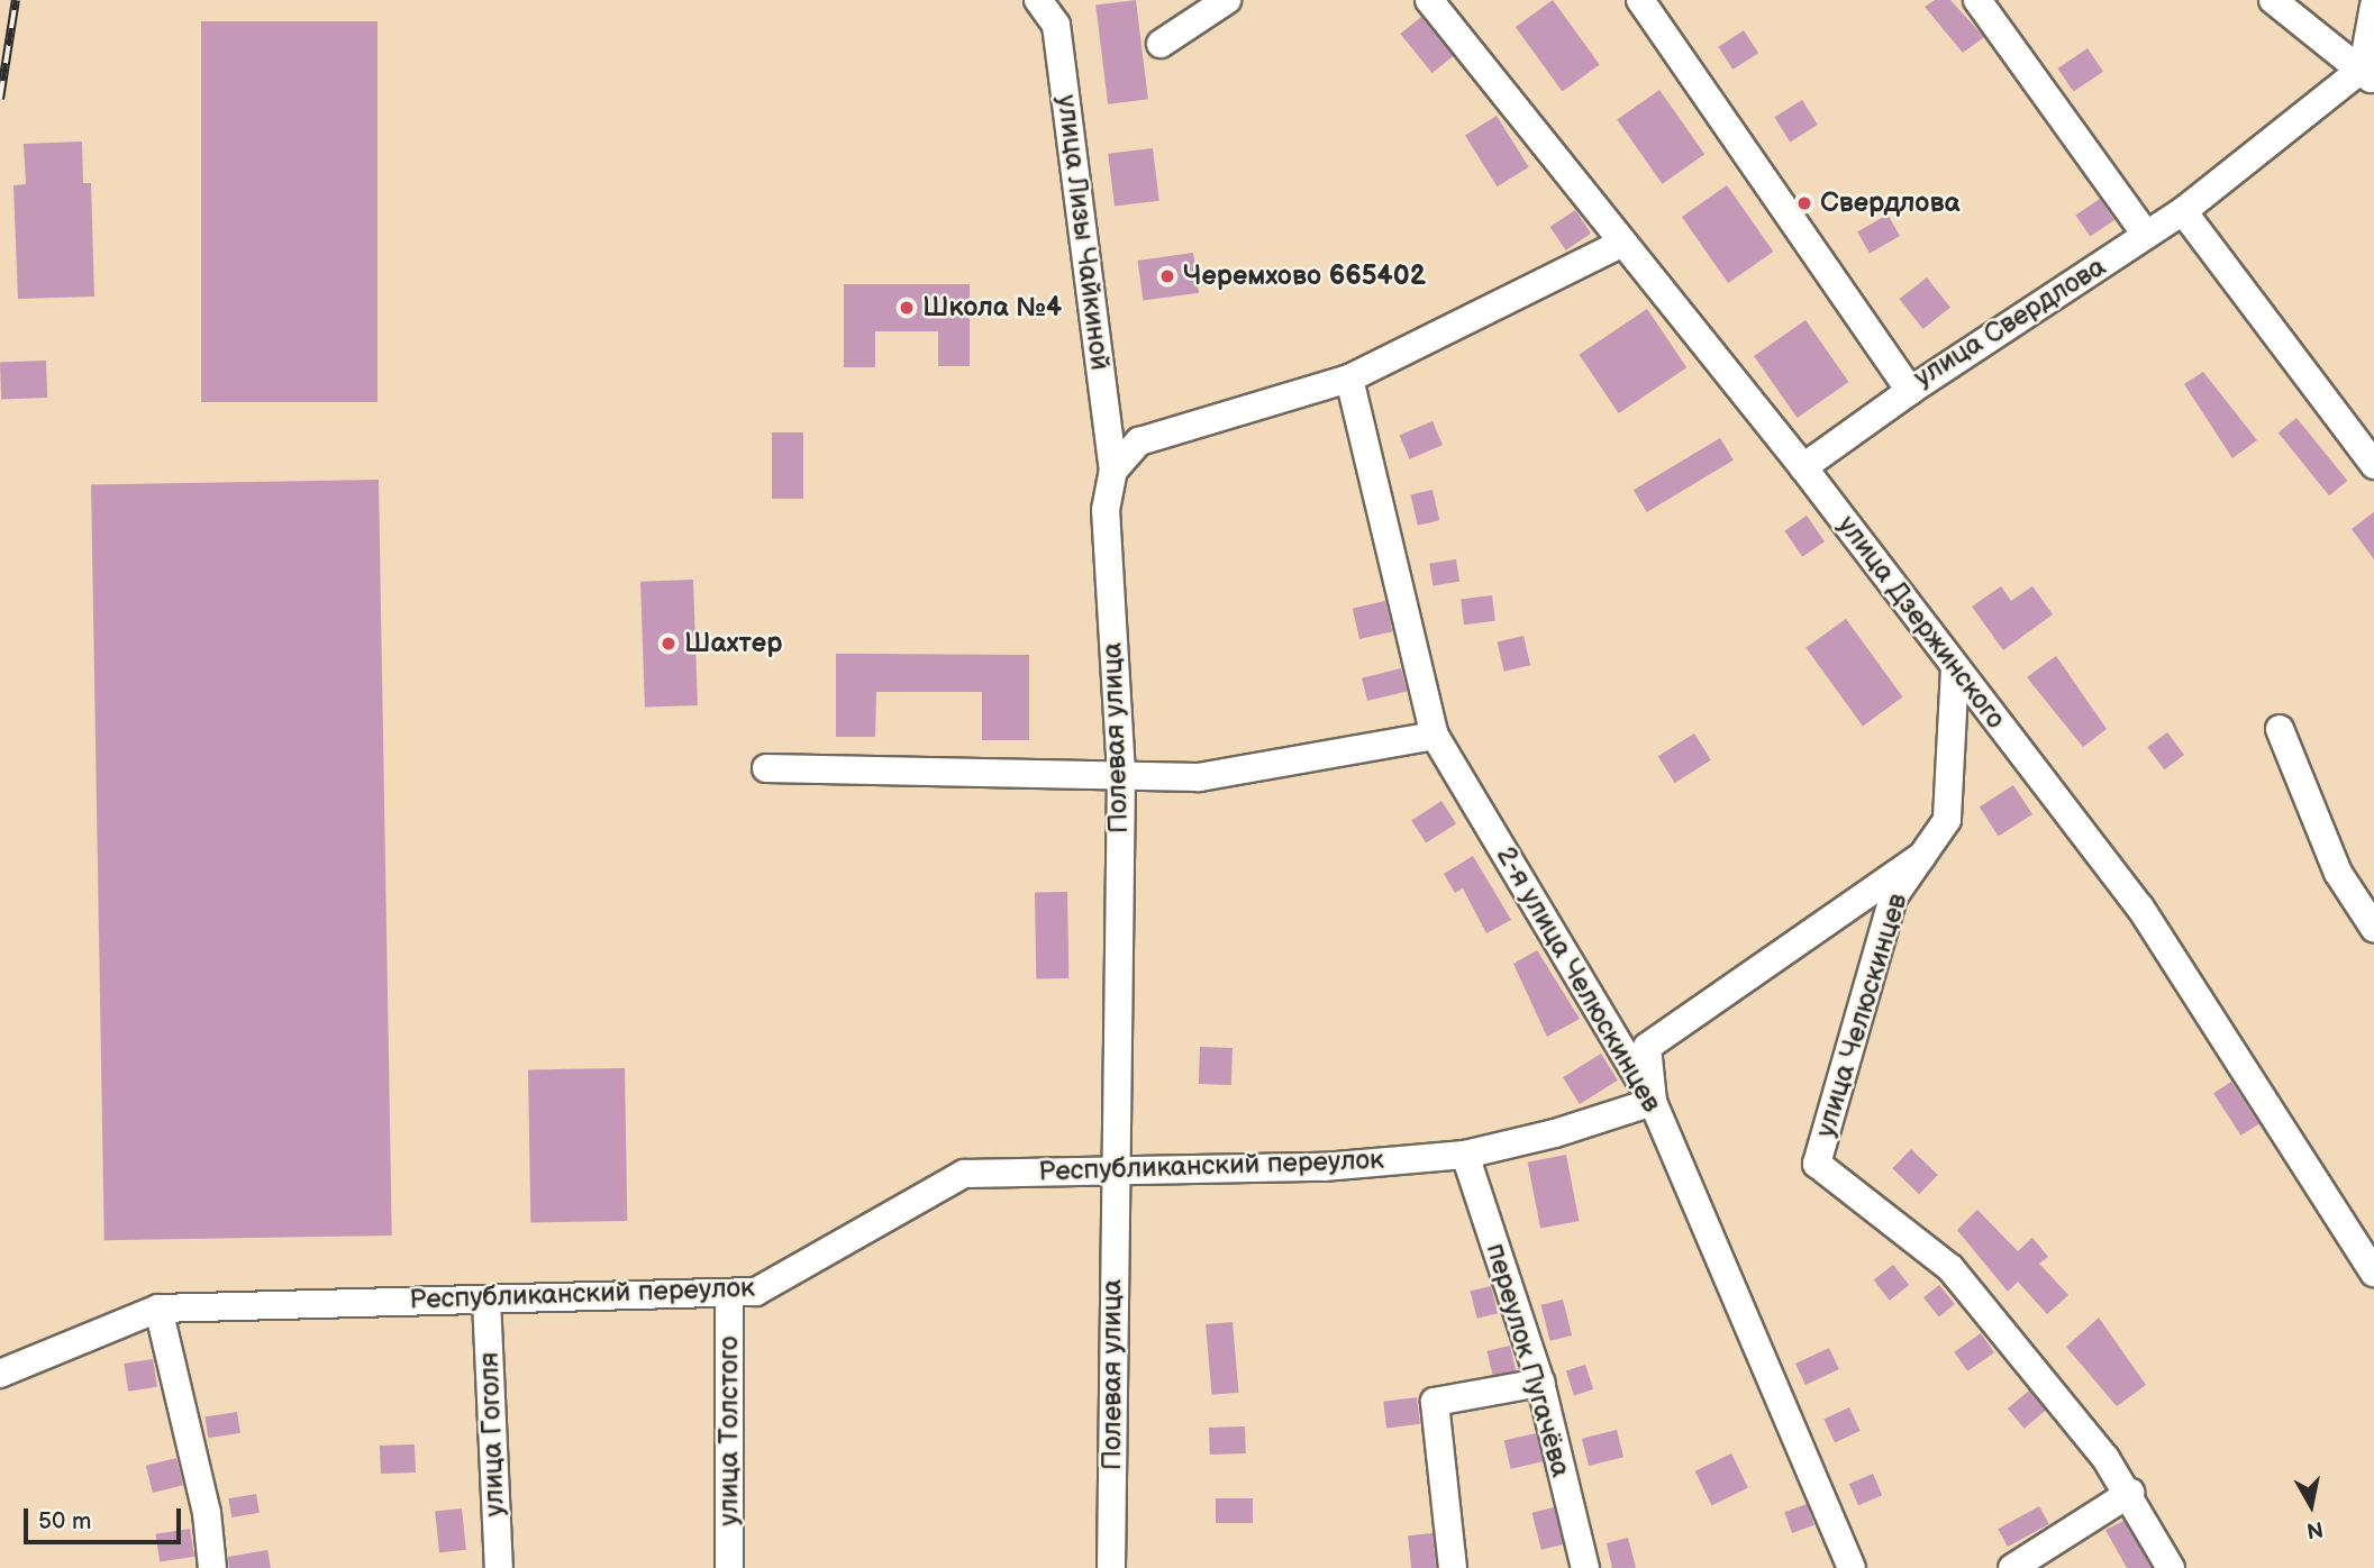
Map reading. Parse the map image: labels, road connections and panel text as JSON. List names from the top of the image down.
{
  "streets": {
    "street": [
      "улица Лизы Чайкиной",
      "улица Свердлова",
      "улица Дзержинского",
      "Полевая улица",
      "2-я улица Челюскинцев",
      "улица Челюскинцев",
      "Республиканский переулок",
      "переулок Пугачёва",
      "улица Толстого",
      "улица Гоголя"
    ]
  },
  "crossings": [
    ["улица Лизы Чайкиной", "Полевая улица"],
    ["улица Дзержинского", "улица Челюскинцев"],
    ["Полевая улица", "Республиканский переулок"],
    ["2-я улица Челюскинцев", "Республиканский переулок"],
    ["Республиканский переулок", "переулок Пугачёва"],
    ["Республиканский переулок", "улица Толстого"],
    ["Республиканский переулок", "улица Гоголя"]
  ],
  "places": [
    "Свердлова",
    "Черемхово 665402",
    "Школа №4",
    "Шахтер"
  ],
  "scale_bar": "50 m",
  "north": "bottom"
}
